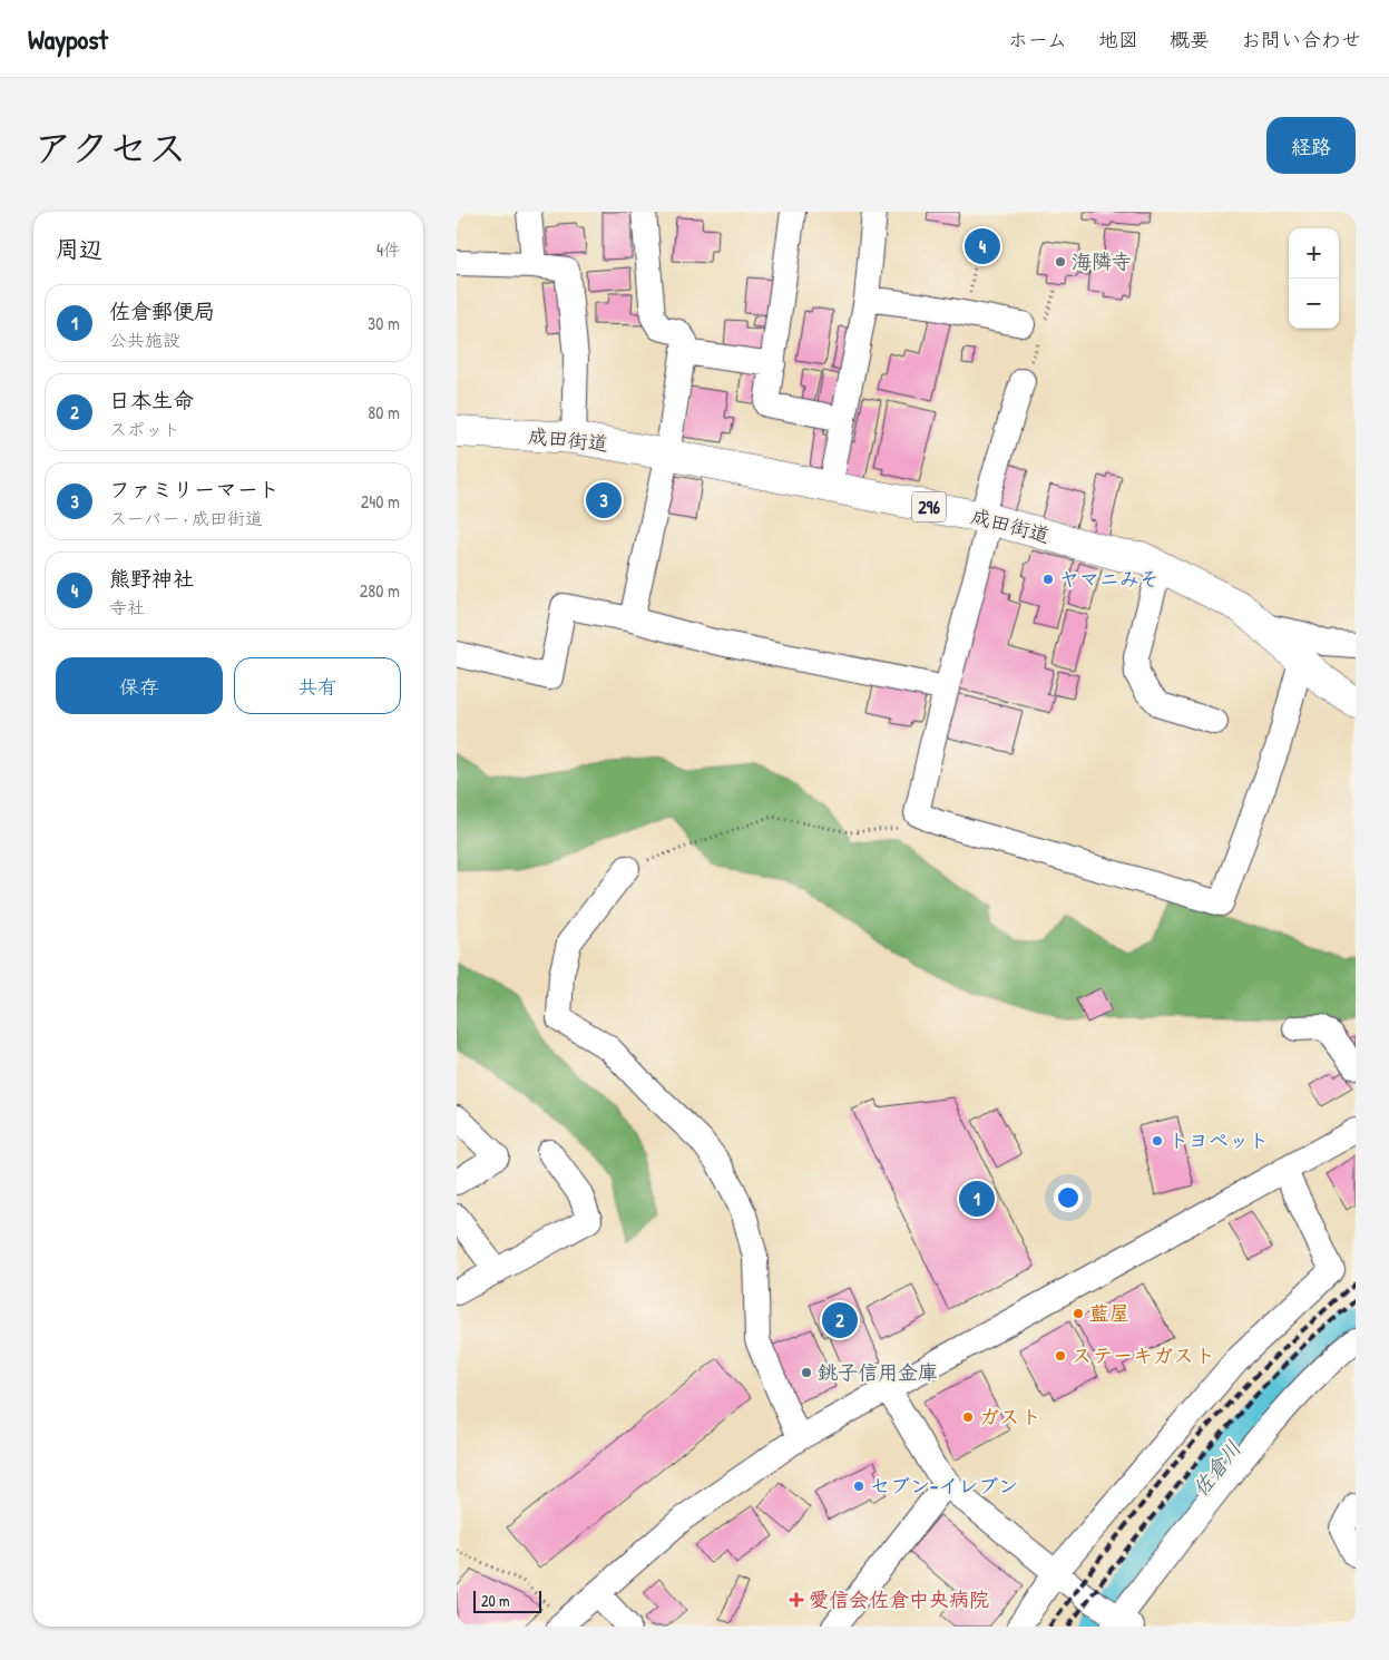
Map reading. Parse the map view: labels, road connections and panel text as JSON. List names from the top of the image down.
{
  "streets": {
    "highway": ["成田街道", "296"]
  },
  "water": ["佐倉川"],
  "places": {
    "other": [
      "海隣寺",
      "ヤマニみそ",
      "トヨペット",
      "藍屋",
      "ステーキガスト",
      "銚子信用金庫",
      "ガスト",
      "セブン-イレブン"
    ],
    "health": ["愛信会佐倉中央病院"]
  },
  "scale_bar": "20 m",
  "page": {
    "header": "Waypost",
    "nav": [
      "ホーム",
      "地図",
      "概要",
      "お問い合わせ"
    ],
    "title": "アクセス",
    "buttons": [
      "経路",
      ["保存", "共有"]
    ],
    "heading": ["周辺", "4件"],
    "pins": [
      "4",
      "3",
      "1",
      "2"
    ],
    "map_buttons": ["+", "−"],
    "list": [
      {
        "mark": "1",
        "name": "佐倉郵便局",
        "note": "公共施設",
        "value": "30 m"
      },
      {
        "mark": "2",
        "name": "日本生命",
        "note": "スポット",
        "value": "80 m"
      },
      {
        "mark": "3",
        "name": "ファミリーマート",
        "note": "スーパー · 成田街道",
        "value": "240 m"
      },
      {
        "mark": "4",
        "name": "熊野神社",
        "note": "寺社",
        "value": "280 m"
      }
    ],
    "scale": "20 m"
  }
}
